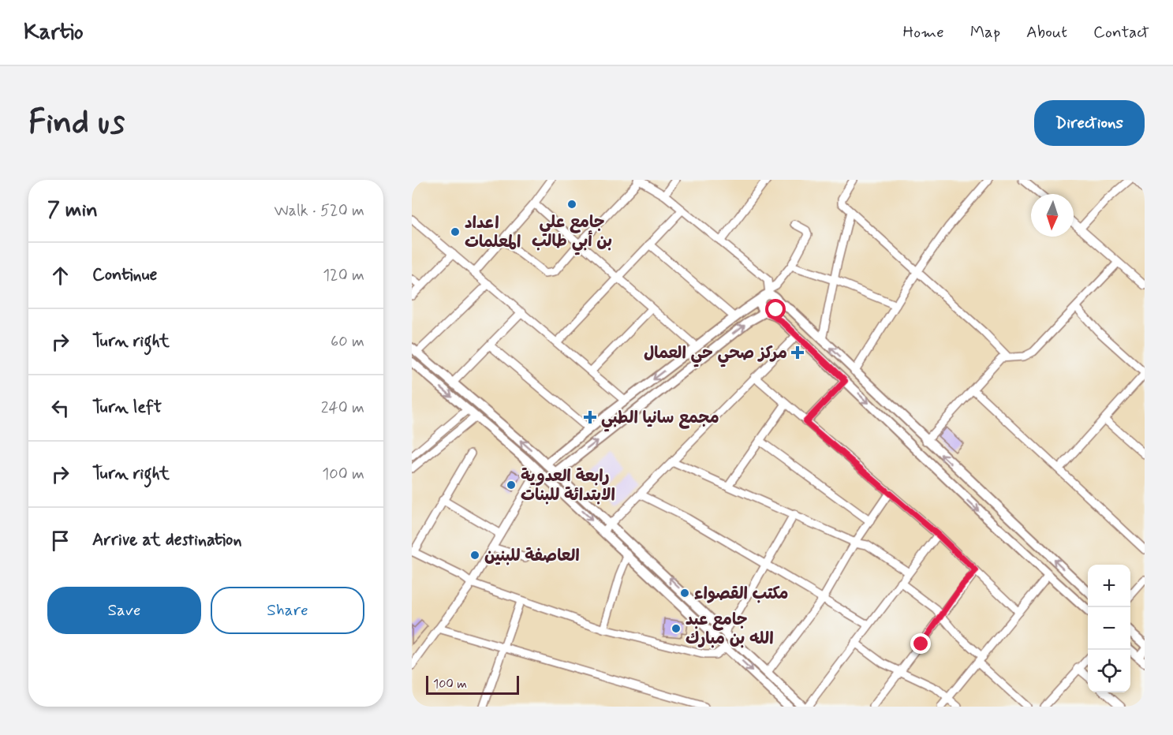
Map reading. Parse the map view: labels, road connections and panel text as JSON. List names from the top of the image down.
{
  "places": {
    "other": [
      "جامع علي بن أبي طالب",
      "اعداد المعلمات",
      "رابعة العدوية الابتدائة للبنات",
      "العاصفة للبنين",
      "مكتب القصواء",
      "جامع عبد الله بن مبارك"
    ],
    "health": ["مركز صحي حي العمال", "مجمع سانيا الطبي"]
  },
  "scale_bar": "100 m",
  "north": "bottom",
  "page": {
    "header": "Kartio",
    "nav": [
      "Home",
      "Map",
      "About",
      "Contact"
    ],
    "buttons": [
      "Directions",
      ["Save", "Share"]
    ],
    "title": "Find us",
    "heading": ["7 min", "Walk · 520 m"],
    "list": [
      ["Continue", "120 m"],
      ["Turn right", "60 m"],
      ["Turn left", "240 m"],
      ["Turn right", "100 m"],
      "Arrive at destination"
    ],
    "map_buttons": ["+", "−"],
    "scale": "100 m"
  }
}
